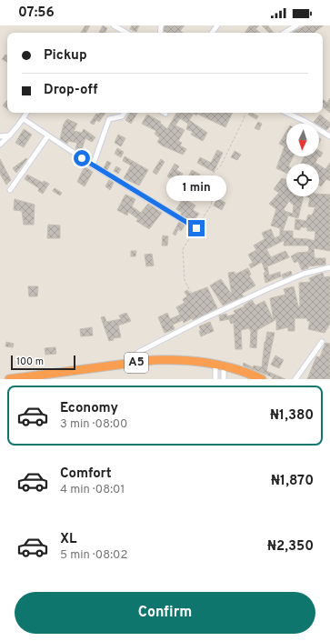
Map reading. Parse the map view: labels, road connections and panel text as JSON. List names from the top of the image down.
{
  "streets": {
    "highway": ["A5"]
  },
  "scale_bar": "100 m",
  "north": "bottom",
  "page": {
    "status": "07:56",
    "banner": ["Pickup", "Drop-off"],
    "bubble": "1 min",
    "scale": "100 m",
    "list": [
      {
        "name": "Economy",
        "note": "3 min · 08:00",
        "value": "₦1,380"
      },
      {
        "name": "Comfort",
        "note": "4 min · 08:01",
        "value": "₦1,870"
      },
      {
        "name": "XL",
        "note": "5 min · 08:02",
        "value": "₦2,350"
      }
    ],
    "buttons": "Confirm"
  }
}
